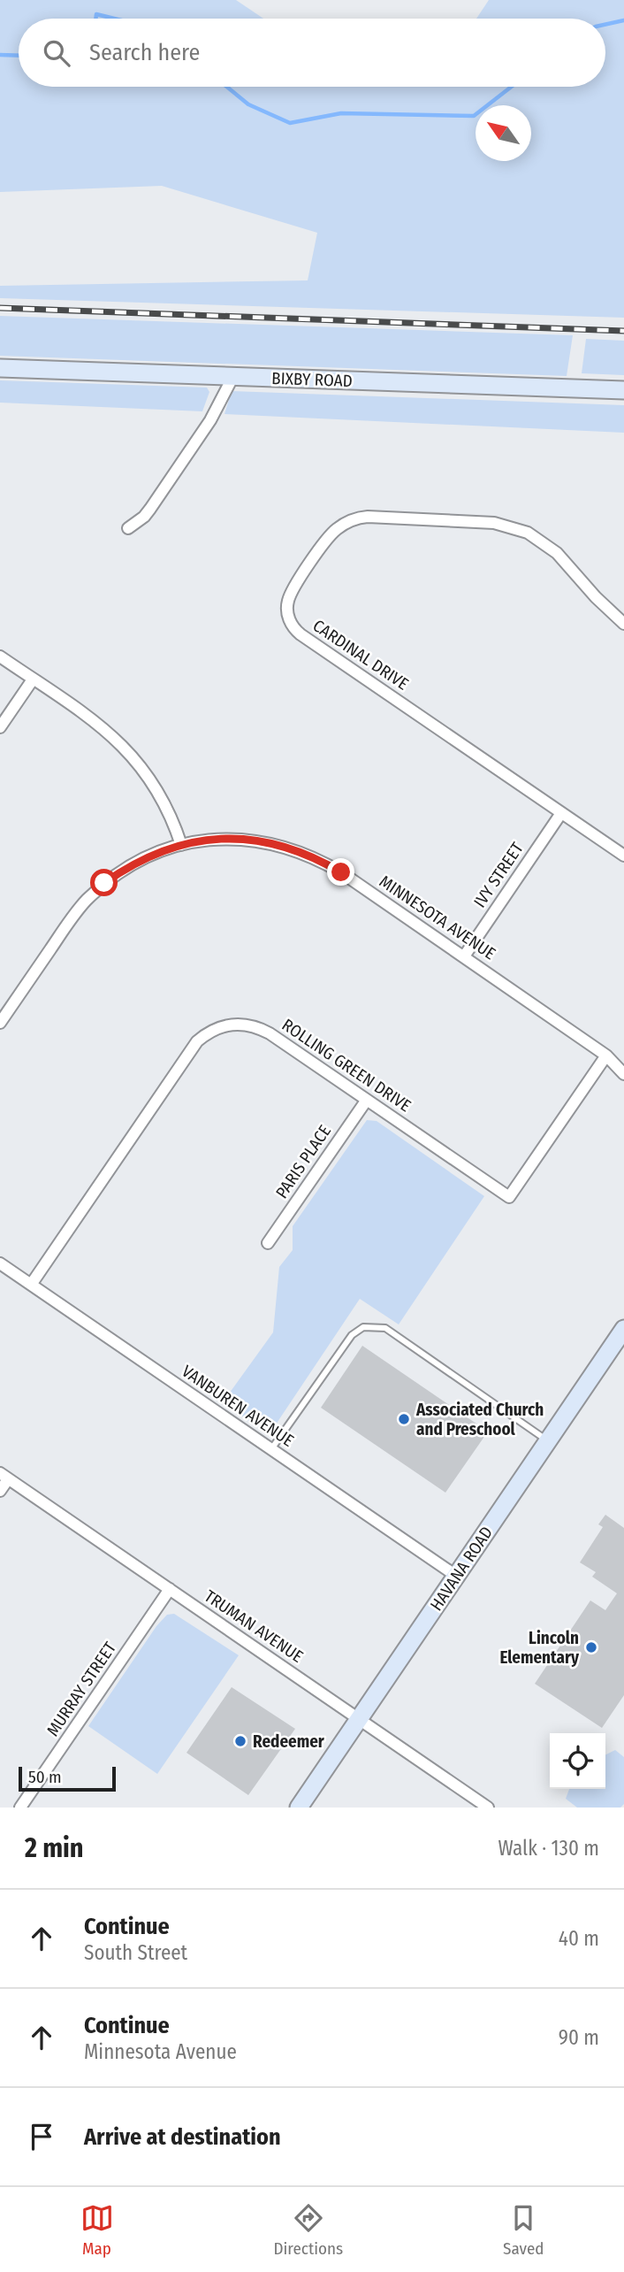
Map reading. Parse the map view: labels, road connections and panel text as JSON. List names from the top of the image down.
{
  "streets": {
    "main road": ["BIXBY ROAD", "HAVANA ROAD"],
    "street": [
      "CARDINAL DRIVE",
      "IVY STREET",
      "MINNESOTA AVENUE",
      "ROLLING GREEN DRIVE",
      "PARIS PLACE",
      "VANBUREN AVENUE",
      "TRUMAN AVENUE",
      "MURRAY STREET"
    ]
  },
  "crossings": [
    ["CARDINAL DRIVE", "IVY STREET"],
    ["IVY STREET", "MINNESOTA AVENUE"],
    ["MINNESOTA AVENUE", "ROLLING GREEN DRIVE"],
    ["ROLLING GREEN DRIVE", "PARIS PLACE"],
    ["ROLLING GREEN DRIVE", "VANBUREN AVENUE"],
    ["VANBUREN AVENUE", "HAVANA ROAD"],
    ["HAVANA ROAD", "TRUMAN AVENUE"],
    ["TRUMAN AVENUE", "MURRAY STREET"]
  ],
  "places": ["Associated Church and Preschool", "Lincoln Elementary", "Redeemer"],
  "scale_bar": "50 m",
  "north": "top left",
  "page": {
    "search": "Search here",
    "scale": "50 m",
    "heading": ["2 min", "Walk · 130 m"],
    "list": [
      ["Continue", "South Street", "40 m"],
      ["Continue", "Minnesota Avenue", "90 m"],
      "Arrive at destination"
    ],
    "nav": ["Map", "Directions", "Saved"]
  }
}
